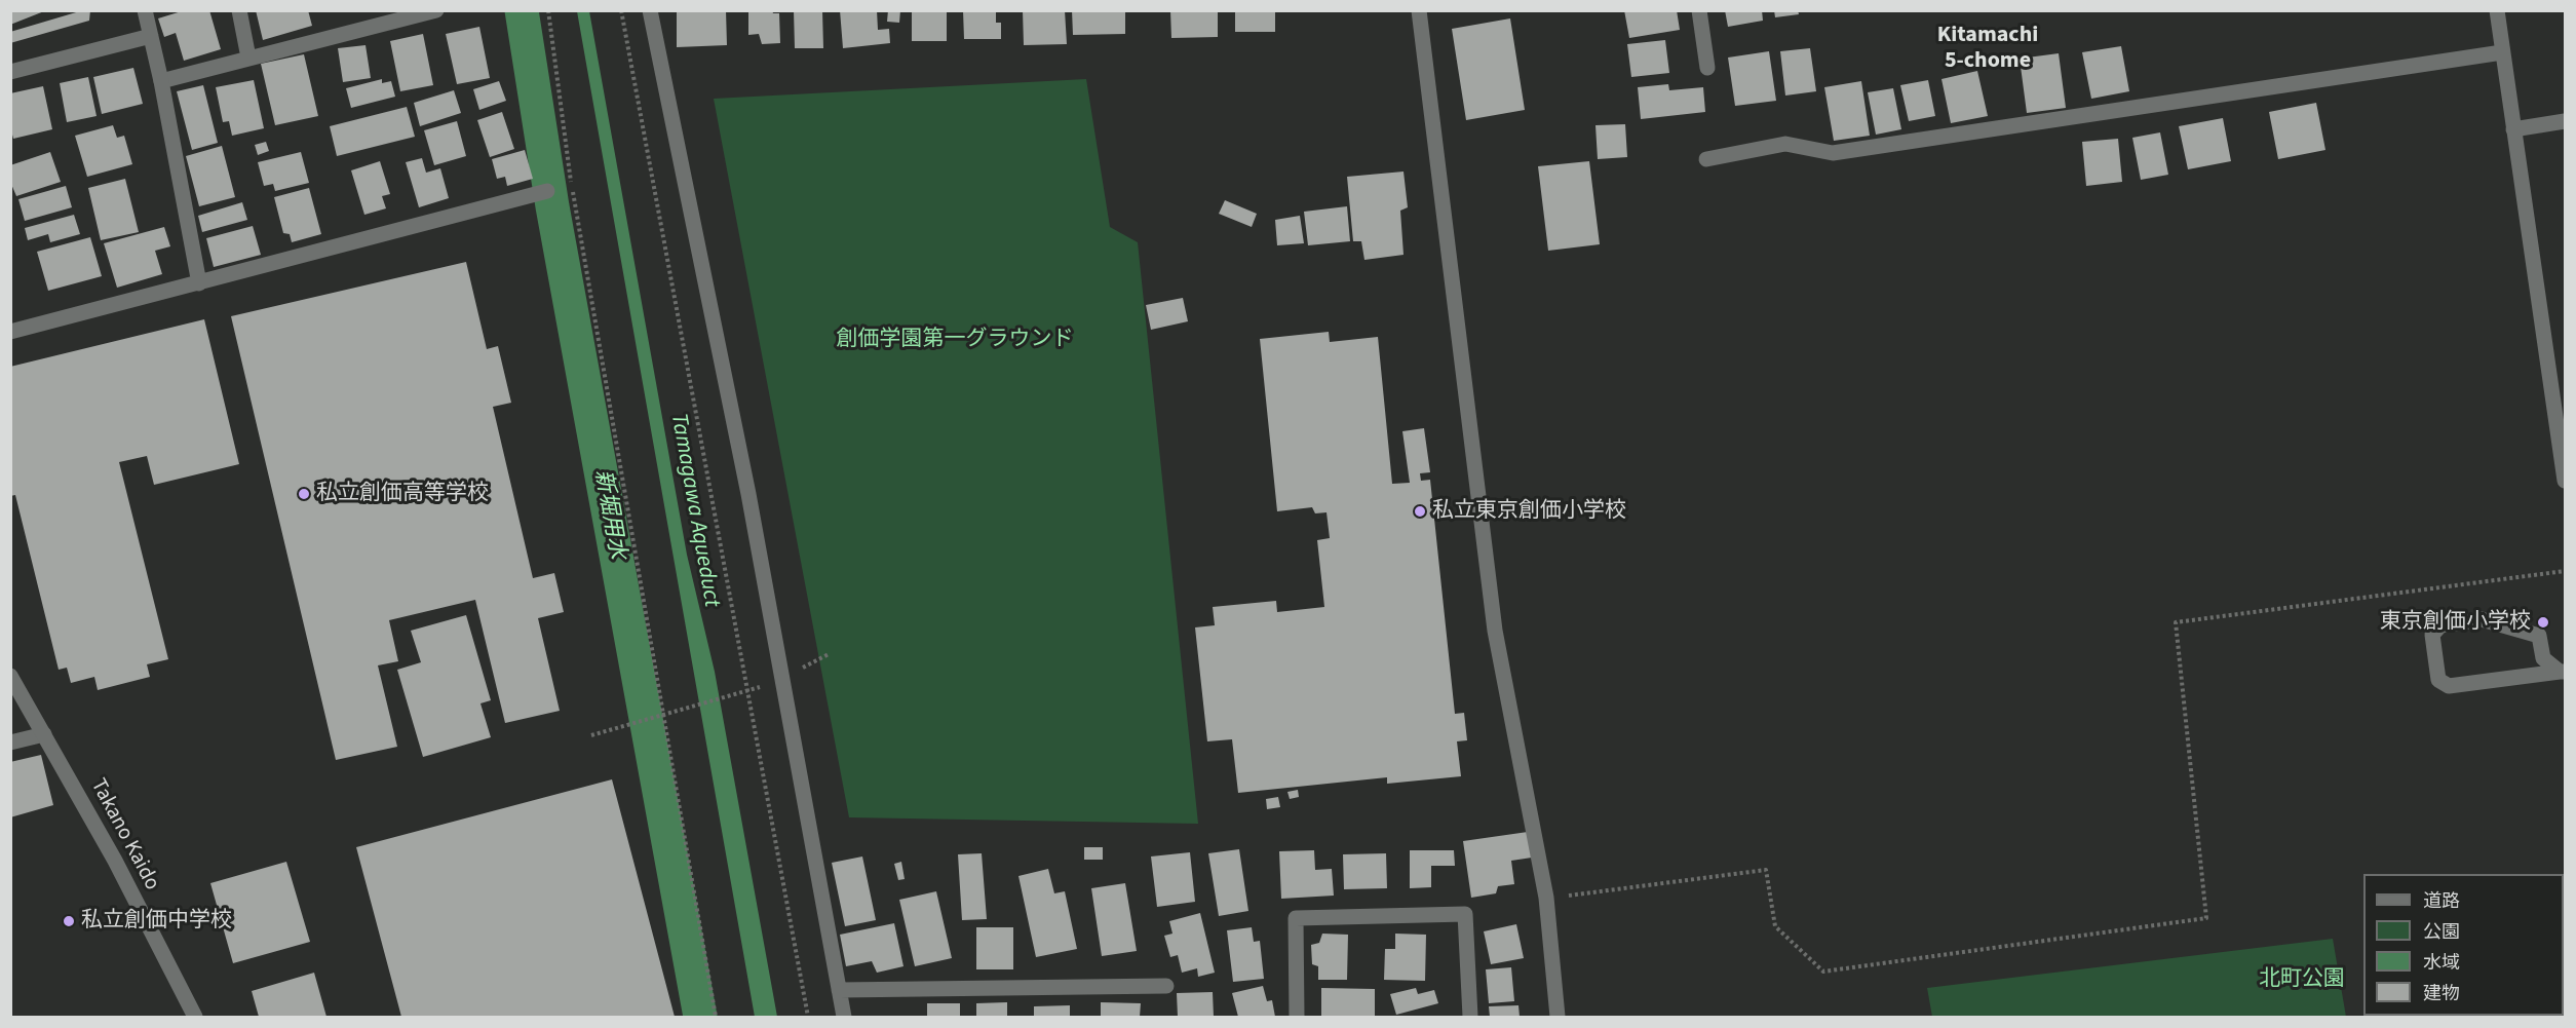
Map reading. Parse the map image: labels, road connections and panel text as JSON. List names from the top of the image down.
{
  "streets": {
    "street": ["Takano Kaido"]
  },
  "districts": ["Kitamachi 5-chome"],
  "water": ["Tamagawa Aqueduct", "新堀用水"],
  "parks": ["創価学園第一グラウンド", "北町公園"],
  "places": [
    "私立創価高等学校",
    "私立東京創価小学校",
    "東京創価小学校",
    "私立創価中学校"
  ],
  "legend": [
    "道路",
    "公園",
    "水域",
    "建物"
  ]
}
